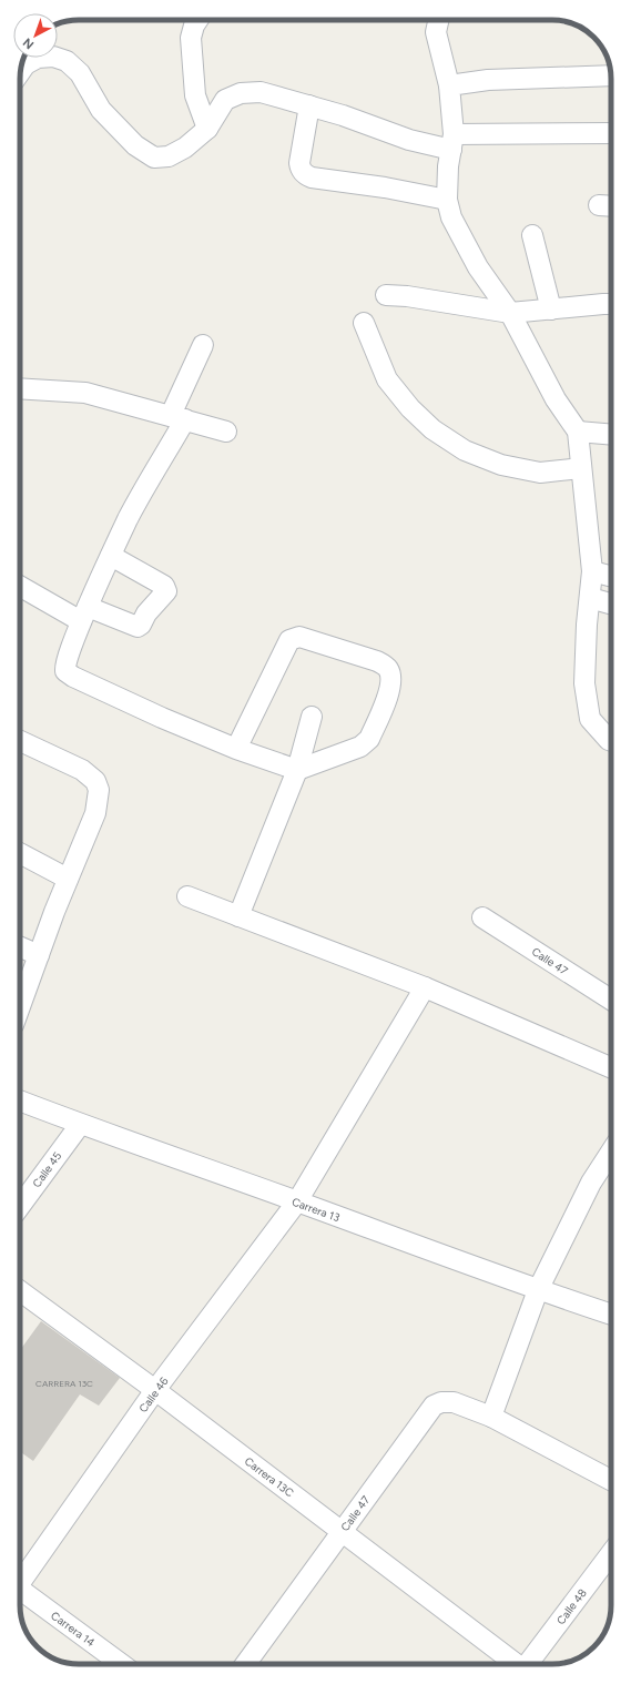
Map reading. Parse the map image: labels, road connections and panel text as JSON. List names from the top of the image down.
{
  "streets": {
    "street": [
      "Calle 47",
      "Calle 45",
      "Carrera 13",
      "Calle 46",
      "Carrera 13C",
      "Calle 48",
      "Carrera 14"
    ]
  },
  "crossings": [
    ["Calle 47", "Carrera 13C"],
    ["Calle 45", "Carrera 13"],
    ["Carrera 13", "Calle 46"],
    ["Calle 46", "Carrera 13C"]
  ],
  "house_numbers": ["CARRERA 13C"],
  "north": "bottom left"
}
